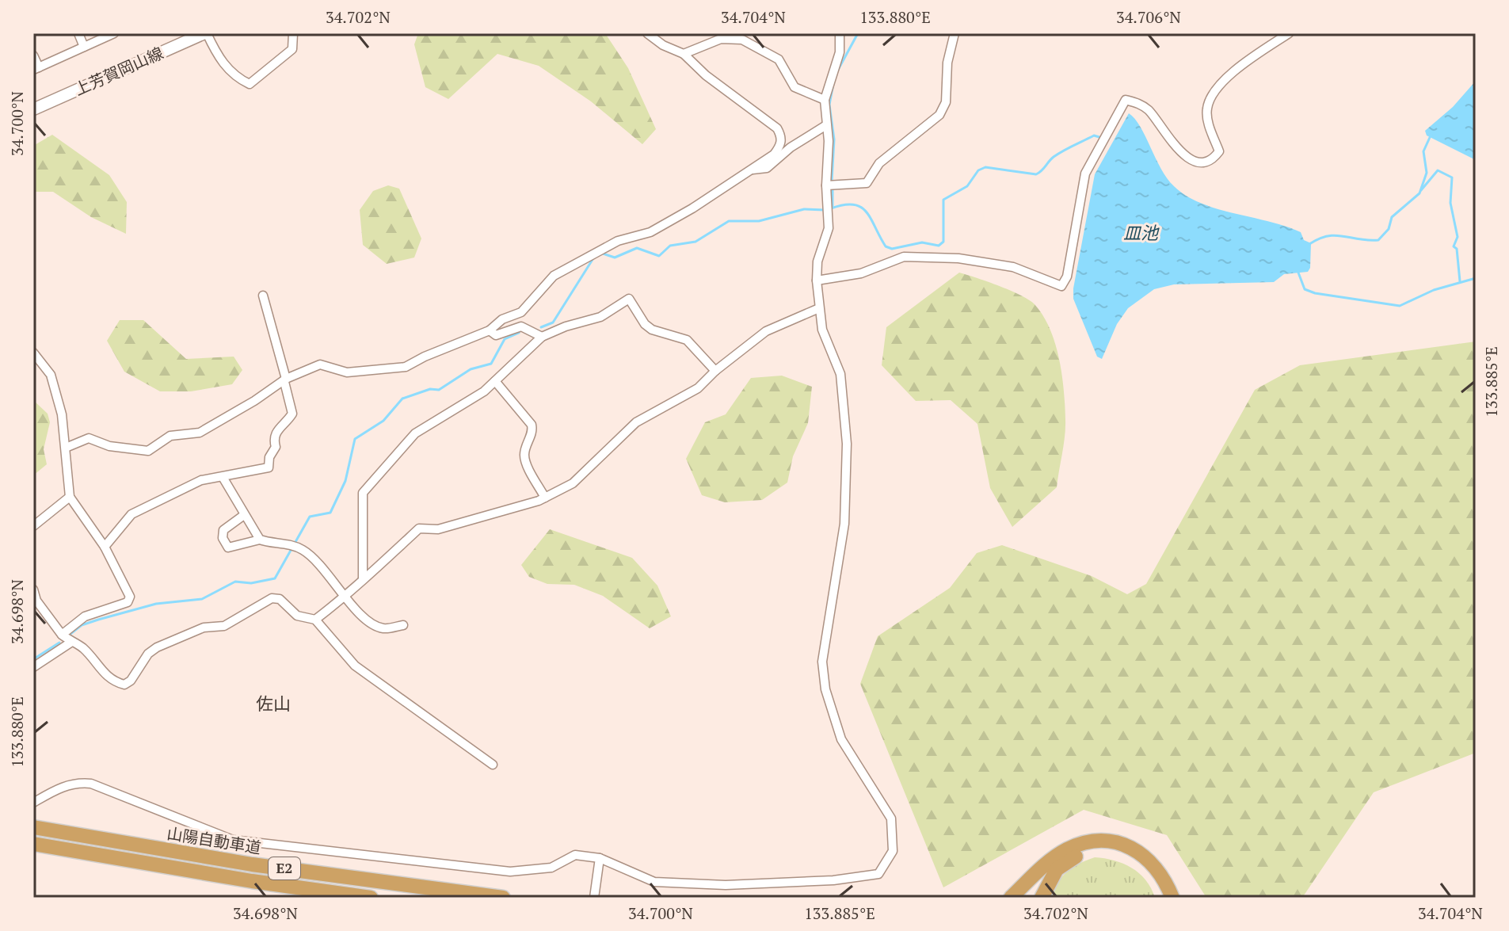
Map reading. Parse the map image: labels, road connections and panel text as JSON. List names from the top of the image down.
{
  "streets": {
    "highway": ["山陽自動車道", "E2"],
    "main road": ["上芳賀岡山線"]
  },
  "districts": ["佐山"],
  "water": ["皿池"],
  "coordinates": [
    "34.702°N",
    "34.704°N",
    "133.880°E",
    "34.706°N",
    "34.700°N",
    "133.885°E",
    "34.698°N"
  ]
}
